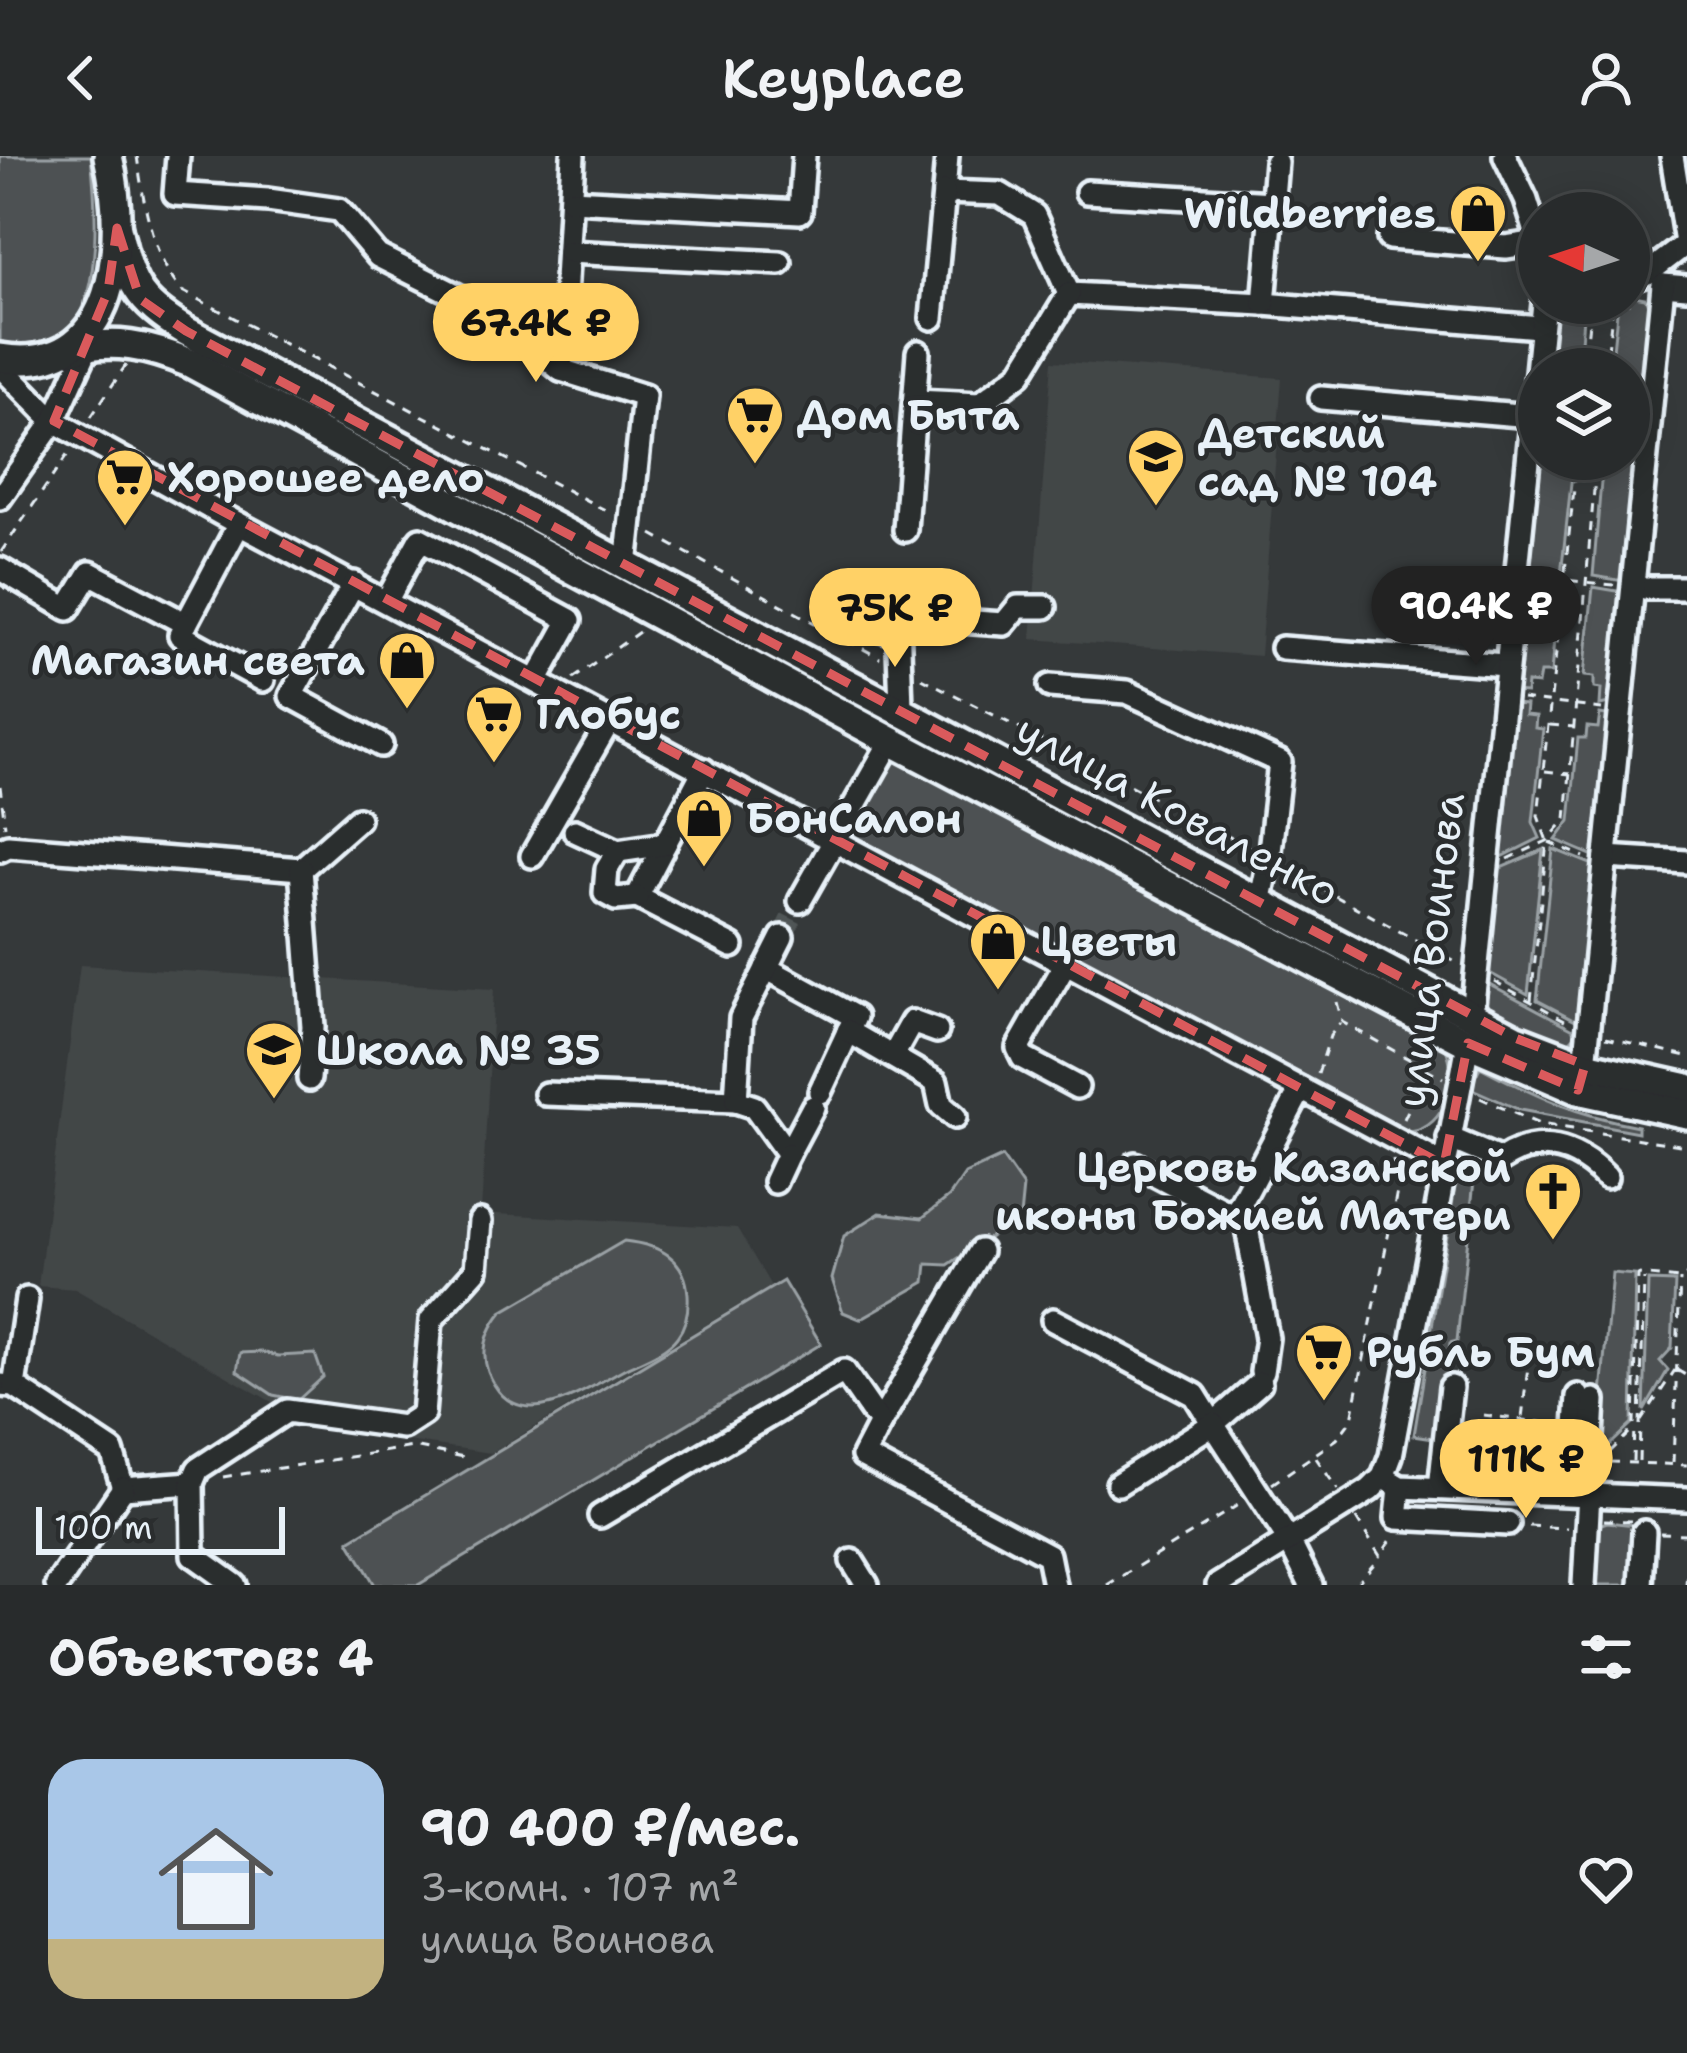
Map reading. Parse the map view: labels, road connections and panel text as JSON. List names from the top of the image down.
{
  "streets": {
    "main road": ["улица Коваленко", "улица Воинова"]
  },
  "crossings": [
    ["улица Коваленко", "улица Воинова"]
  ],
  "places": {
    "shop": [
      "Wildberries",
      "Магазин света",
      "БонСалон",
      "Цветы"
    ],
    "supermarket": [
      "Дом Быта",
      "Хорошее дело",
      "Глобус",
      "Рубль Бум"
    ],
    "school or university": ["Детский сад № 104", "Школа № 35"],
    "church": ["Церковь Казанской иконы Божией Матери"]
  },
  "scale_bar": "100 m",
  "north": "left",
  "page": {
    "header": "Keyplace",
    "price": [
      "67.4K ₽",
      "90.4K ₽",
      "75K ₽",
      "111K ₽"
    ],
    "scale": "100 m",
    "heading": "Объектов: 4",
    "list": [
      {
        "name": "90 400 ₽/мес.",
        "note": "3-комн. · 107 m² · улица Воинова"
      }
    ]
  }
}
